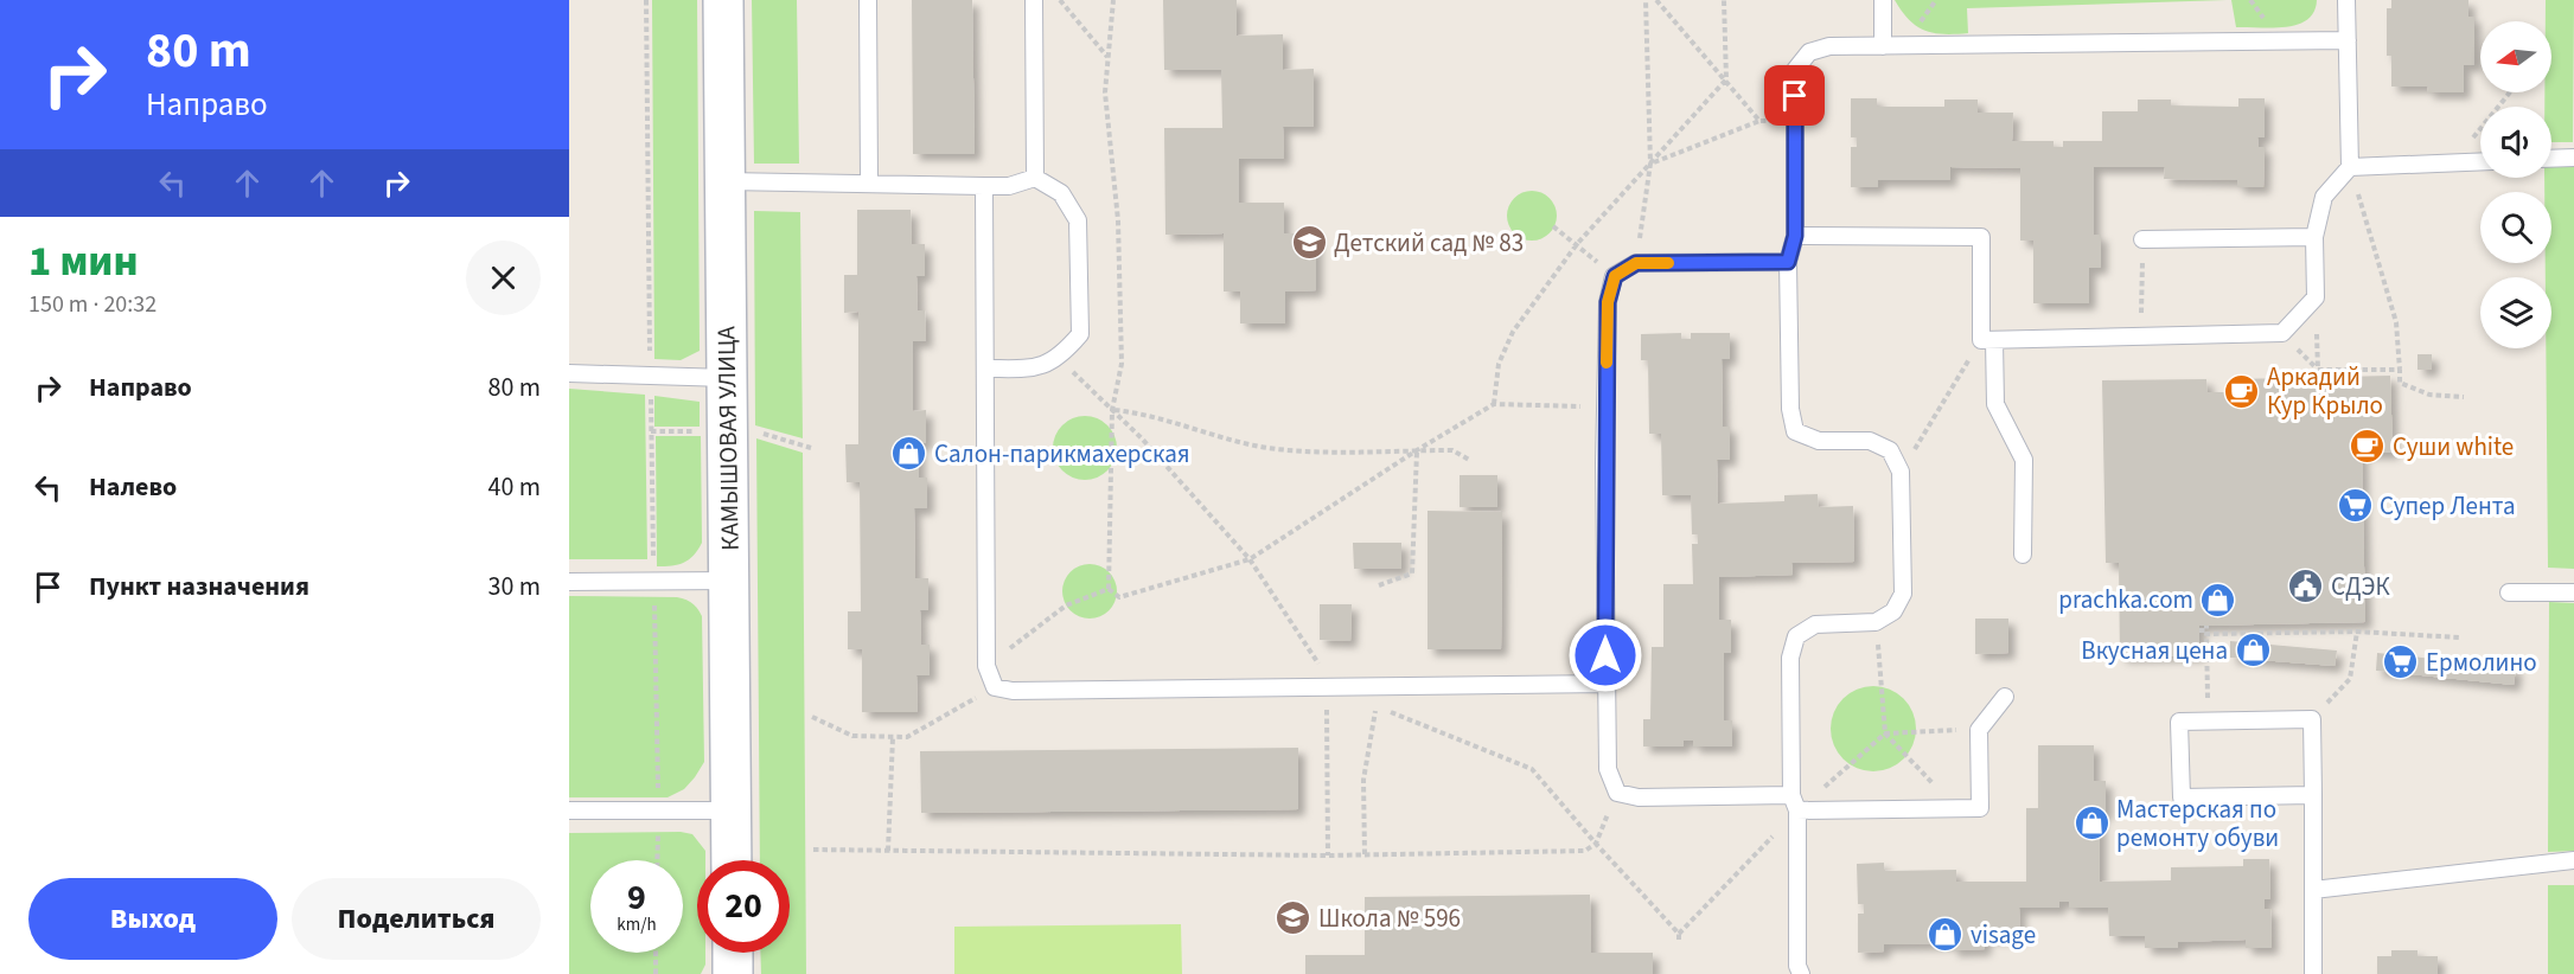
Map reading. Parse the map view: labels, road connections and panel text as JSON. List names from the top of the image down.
{
  "streets": {
    "street": ["КАМЫШОВАЯ УЛИЦА"]
  },
  "places": {
    "school or university": ["Детский сад № 83", "Школа № 596"],
    "cafe": ["Аркадий Кур Крыло", "Суши white"],
    "shop": [
      "Салон-парикмахерская",
      "prachka.com",
      "Вкусная цена",
      "Мастерская по ремонту обуви",
      "visage"
    ],
    "supermarket": ["Супер Лента", "Ермолино"],
    "public building": ["СДЭК"]
  },
  "north": "left",
  "page": {
    "turn": ["80 m", "Направо"],
    "heading": ["1 мин", "150 m · 20:32"],
    "list": [
      {
        "name": "Направо",
        "value": "80 m"
      },
      {
        "name": "Налево",
        "value": "40 m"
      },
      {
        "name": "Пункт назначения",
        "value": "30 m"
      }
    ],
    "speed": "9 km/h",
    "limit": "20",
    "buttons": ["Выход", "Поделиться"]
  }
}
